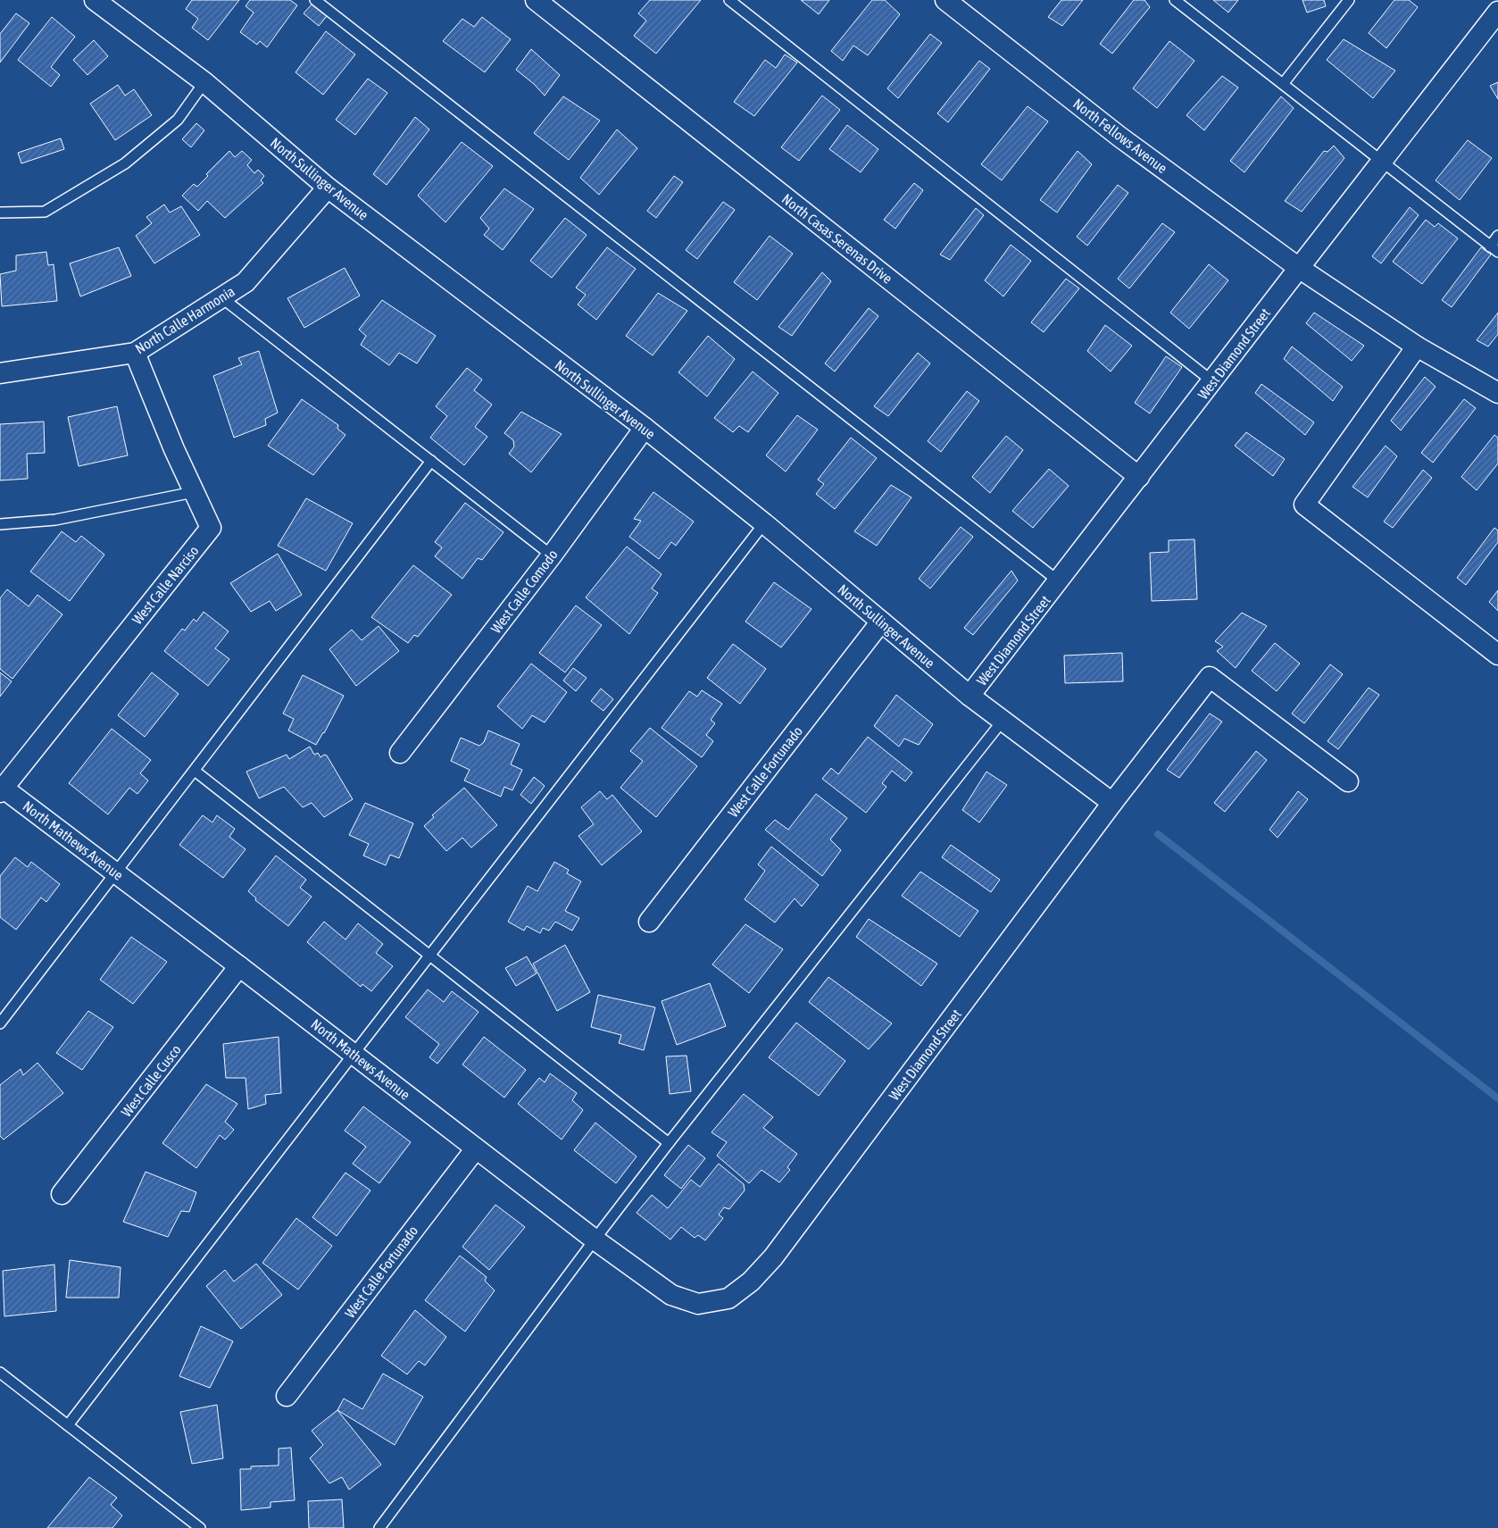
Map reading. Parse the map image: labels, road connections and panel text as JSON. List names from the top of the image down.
{
  "streets": {
    "street": [
      "North Fellows Avenue",
      "North Sullinger Avenue",
      "North Casas Serenas Drive",
      "North Calle Harmonia",
      "West Diamond Street",
      "West Calle Narciso",
      "West Calle Comodo",
      "West Calle Fortunado",
      "North Mathews Avenue",
      "West Calle Cusco"
    ]
  },
  "crossings": [
    ["North Fellows Avenue", "West Diamond Street"],
    ["North Sullinger Avenue", "North Calle Harmonia"],
    ["North Sullinger Avenue", "West Diamond Street"],
    ["North Sullinger Avenue", "West Calle Comodo"],
    ["North Sullinger Avenue", "West Calle Fortunado"],
    ["North Casas Serenas Drive", "West Diamond Street"],
    ["North Calle Harmonia", "West Calle Narciso"],
    ["West Diamond Street", "North Mathews Avenue"],
    ["West Calle Narciso", "North Mathews Avenue"],
    ["West Calle Fortunado", "North Mathews Avenue"],
    ["North Mathews Avenue", "West Calle Cusco"]
  ]
}
